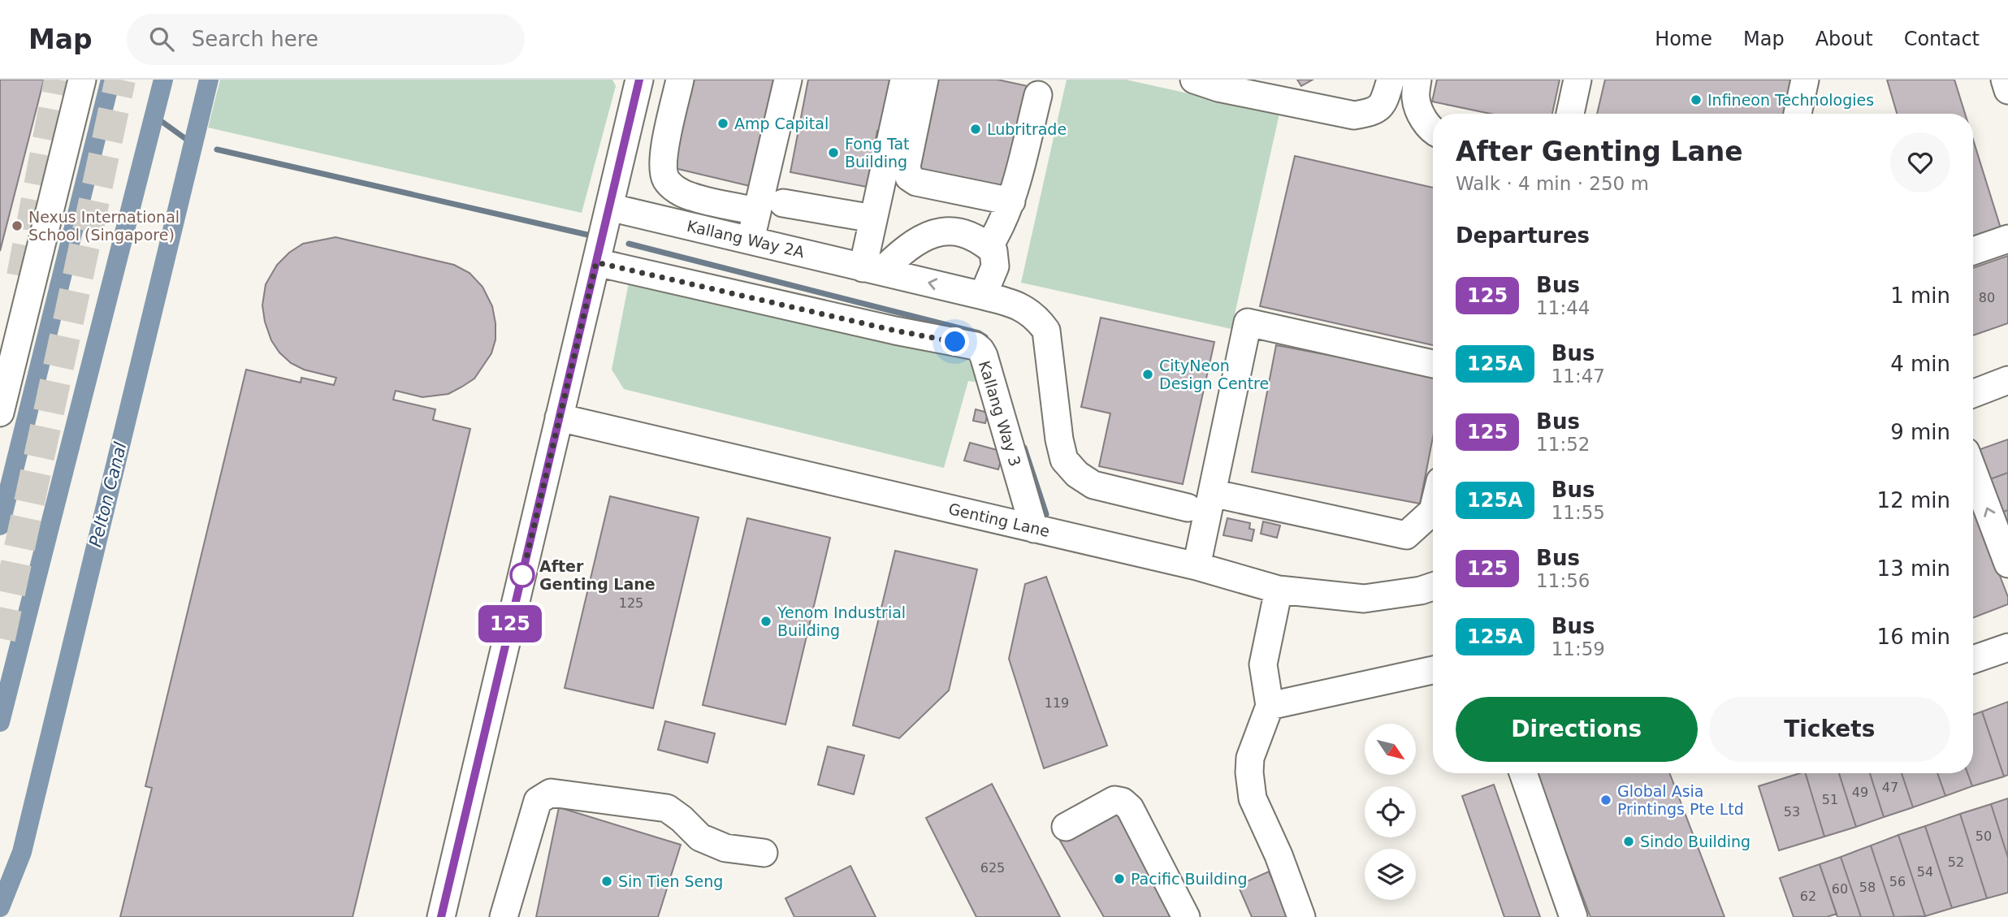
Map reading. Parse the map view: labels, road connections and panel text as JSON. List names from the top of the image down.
{
  "streets": {
    "street": ["Kallang Way 2A", "Kallang Way 3", "Genting Lane"]
  },
  "crossings": [
    ["Kallang Way 3", "Genting Lane"]
  ],
  "water": ["Pelton Canal"],
  "places": [
    "Infineon Technologies",
    "Amp Capital",
    "Lubritrade",
    "Fong Tat Building",
    "Nexus International School (Singapore)",
    "CityNeon Design Centre",
    "After Genting Lane",
    "Yenom Industrial Building",
    "Global Asia Printings Pte Ltd",
    "Sindo Building",
    "Pacific Building",
    "Sin Tien Seng"
  ],
  "lines": ["bus line 125"],
  "house_numbers": [
    "80",
    "125",
    "119",
    "47",
    "49",
    "51",
    "53",
    "50",
    "52",
    "625",
    "54",
    "56",
    "58",
    "60",
    "62"
  ],
  "north": "bottom right",
  "page": {
    "header": "Map",
    "search": "Search here",
    "nav": [
      "Home",
      "Map",
      "About",
      "Contact"
    ],
    "on_map": "125",
    "heading": [
      ["After Genting Lane", "Walk · 4 min · 250 m"],
      "Departures"
    ],
    "list": [
      {
        "mark": "125",
        "name": "Bus",
        "note": "11:44",
        "value": "1 min"
      },
      {
        "mark": "125A",
        "name": "Bus",
        "note": "11:47",
        "value": "4 min"
      },
      {
        "mark": "125",
        "name": "Bus",
        "note": "11:52",
        "value": "9 min"
      },
      {
        "mark": "125A",
        "name": "Bus",
        "note": "11:55",
        "value": "12 min"
      },
      {
        "mark": "125",
        "name": "Bus",
        "note": "11:56",
        "value": "13 min"
      },
      {
        "mark": "125A",
        "name": "Bus",
        "note": "11:59",
        "value": "16 min"
      }
    ],
    "buttons": ["Directions", "Tickets"]
  }
}
